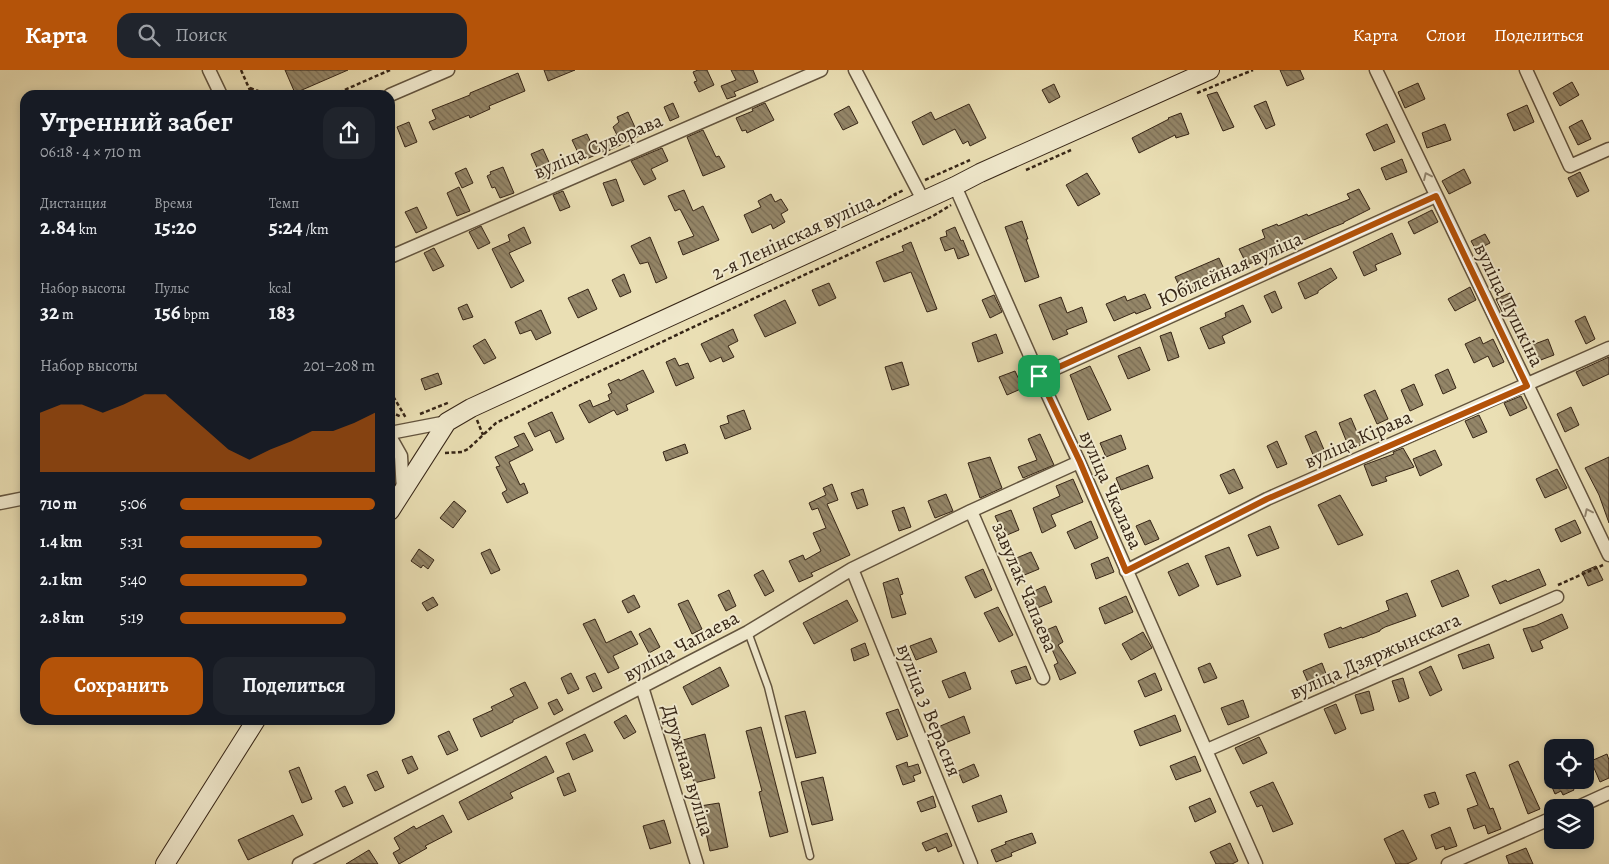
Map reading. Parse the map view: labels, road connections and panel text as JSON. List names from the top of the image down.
{
  "streets": {
    "main road": ["2-я Ленінская вуліца"],
    "street": [
      "вуліца Суворава",
      "Юбілейная вуліца",
      "вуліца Пушкіна",
      "вуліца Кірава",
      "вуліца Чкалава",
      "завулак Чапаева",
      "вуліца Чапаева",
      "вуліца Дзяржынскага",
      "вуліца 3 Верасня",
      "Дружная вуліца"
    ]
  },
  "crossings": [
    ["2-я Ленінская вуліца", "вуліца Чкалава"],
    ["Юбілейная вуліца", "вуліца Пушкіна"],
    ["Юбілейная вуліца", "вуліца Чкалава"],
    ["вуліца Пушкіна", "вуліца Кірава"],
    ["вуліца Кірава", "вуліца Чкалава"],
    ["вуліца Чкалава", "вуліца Чапаева"],
    ["вуліца Чкалава", "вуліца Дзяржынскага"],
    ["завулак Чапаева", "вуліца Чапаева"],
    ["вуліца Чапаева", "вуліца 3 Верасня"],
    ["вуліца Чапаева", "Дружная вуліца"]
  ],
  "one_way": ["вуліца Пушкіна"],
  "page": {
    "header": "Карта",
    "search": "Поиск",
    "nav": ["Карта", "Слои", "Поделиться"],
    "heading": ["Утренний забег", "06:18 · 4 × 710 m"],
    "stats": [
      ["Дистанция", "2.84 km"],
      ["Время", "15:20"],
      ["Темп", "5:24 /km"],
      ["Набор высоты", "32 m"],
      ["Пульс", "156 bpm"],
      ["kcal", "183"]
    ],
    "chart": ["Набор высоты", "201–208 m"],
    "list": [
      {
        "name": "710 m",
        "note": "5:06"
      },
      {
        "name": "1.4 km",
        "note": "5:31"
      },
      {
        "name": "2.1 km",
        "note": "5:40"
      },
      {
        "name": "2.8 km",
        "note": "5:19"
      }
    ],
    "buttons": ["Сохранить", "Поделиться"]
  }
}
